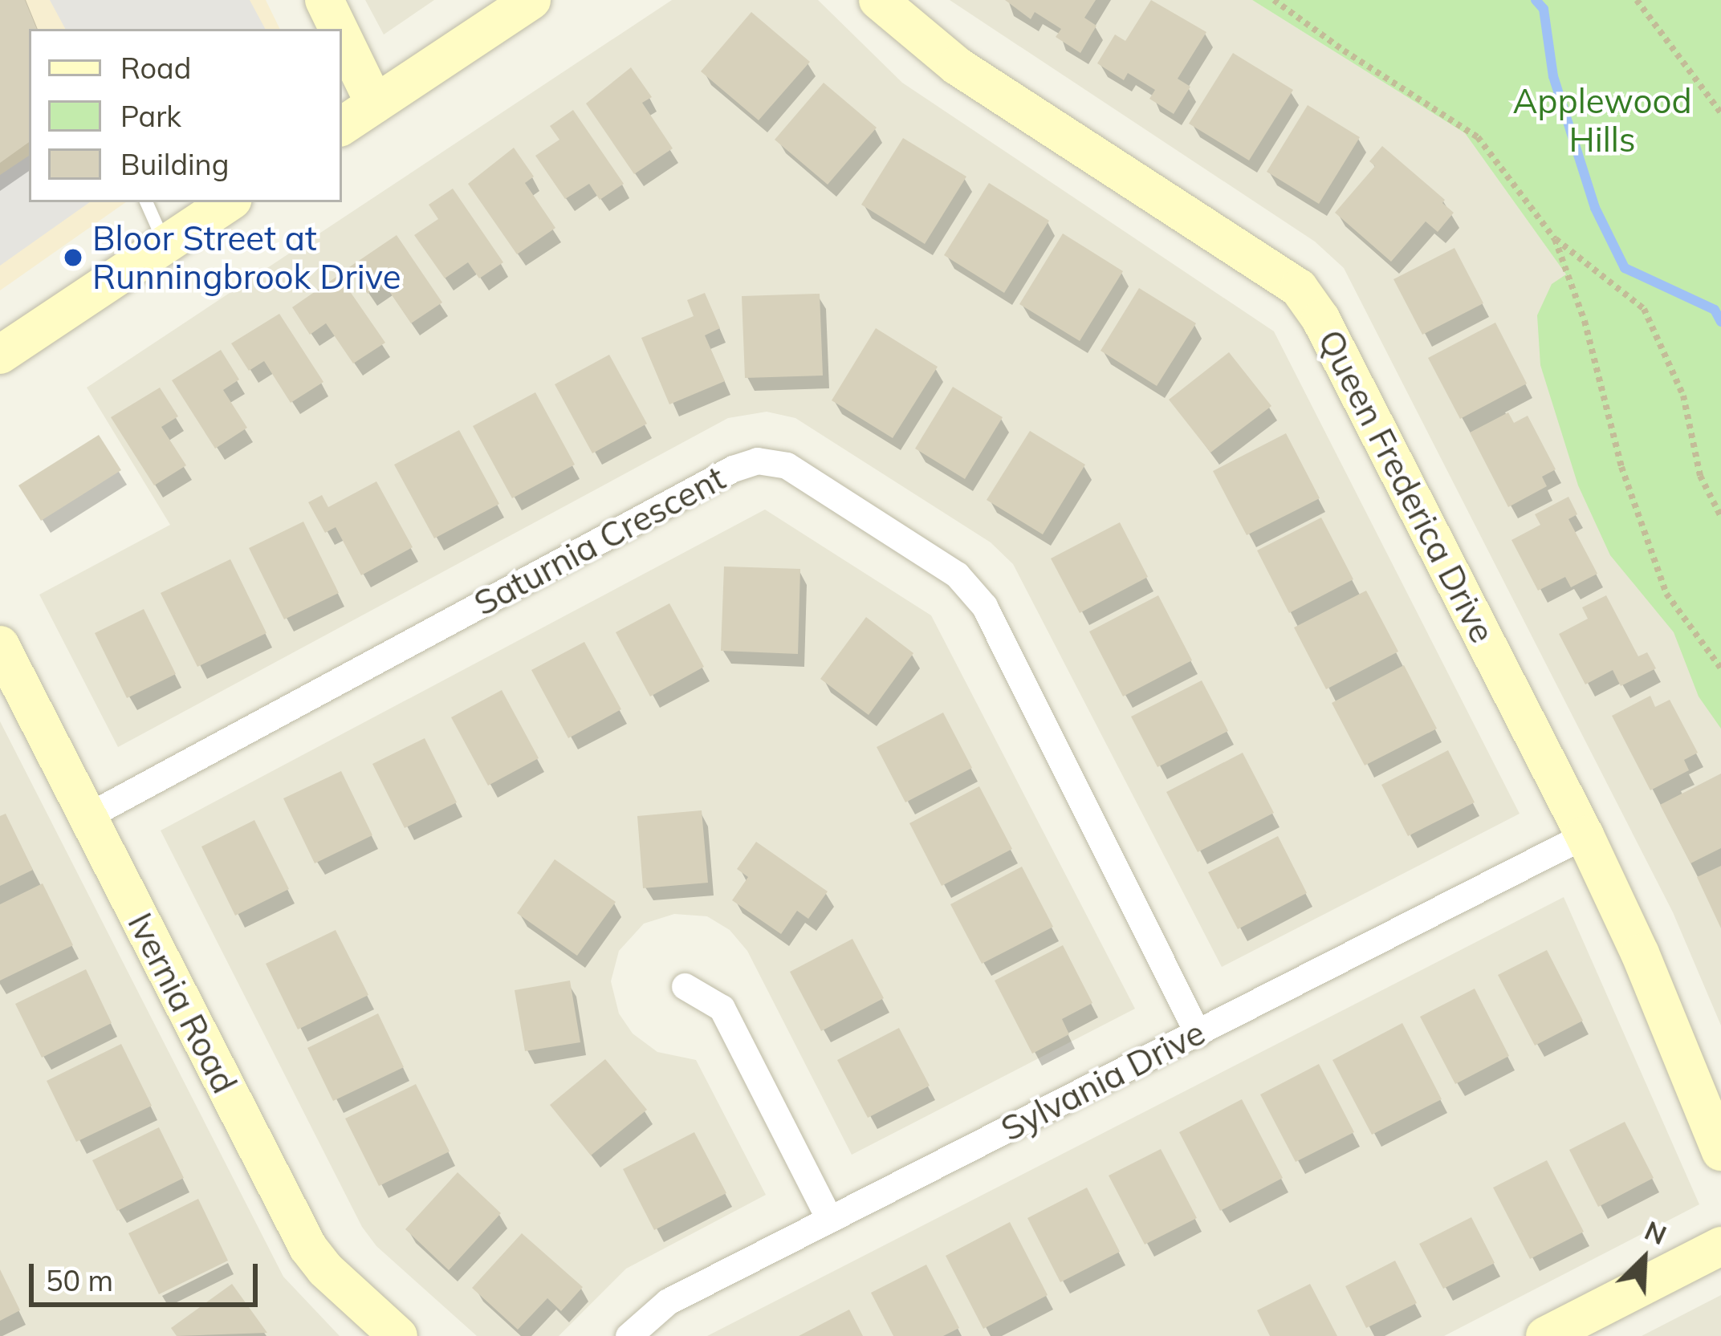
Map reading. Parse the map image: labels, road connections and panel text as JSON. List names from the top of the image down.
{
  "streets": {
    "street": [
      "Queen Frederica Drive",
      "Saturnia Crescent",
      "Ivernia Road",
      "Sylvania Drive"
    ]
  },
  "crossings": [
    ["Queen Frederica Drive", "Sylvania Drive"],
    ["Saturnia Crescent", "Ivernia Road"],
    ["Saturnia Crescent", "Sylvania Drive"]
  ],
  "parks": ["Applewood Hills"],
  "places": ["Bloor Street at Runningbrook Drive"],
  "legend": ["Road", "Park", "Building"],
  "scale_bar": "50 m",
  "north": "top right"
}
